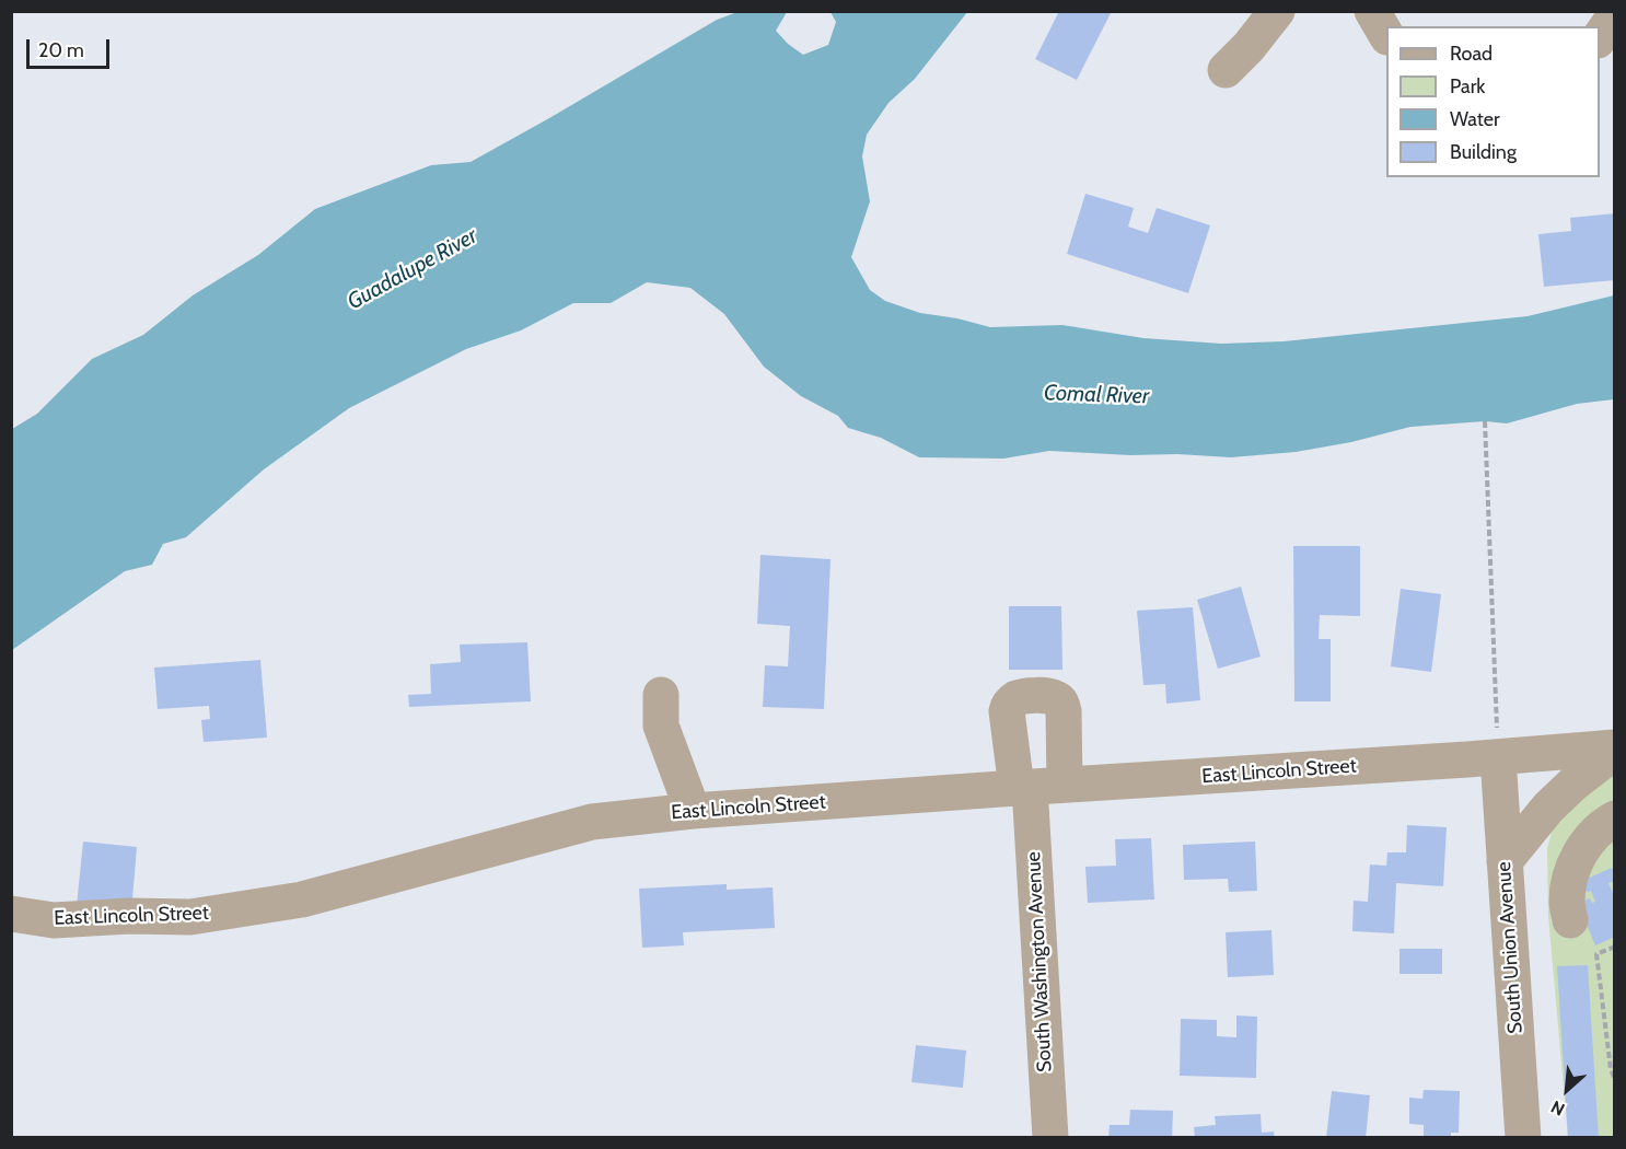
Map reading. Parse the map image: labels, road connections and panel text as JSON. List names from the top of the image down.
{
  "streets": {
    "street": ["East Lincoln Street", "South Union Avenue", "South Washington Avenue"]
  },
  "crossings": [
    ["East Lincoln Street", "South Union Avenue"],
    ["East Lincoln Street", "South Washington Avenue"]
  ],
  "water": ["Guadalupe River", "Comal River"],
  "legend": [
    "Road",
    "Park",
    "Water",
    "Building"
  ],
  "scale_bar": "20 m",
  "north": "bottom left"
}
